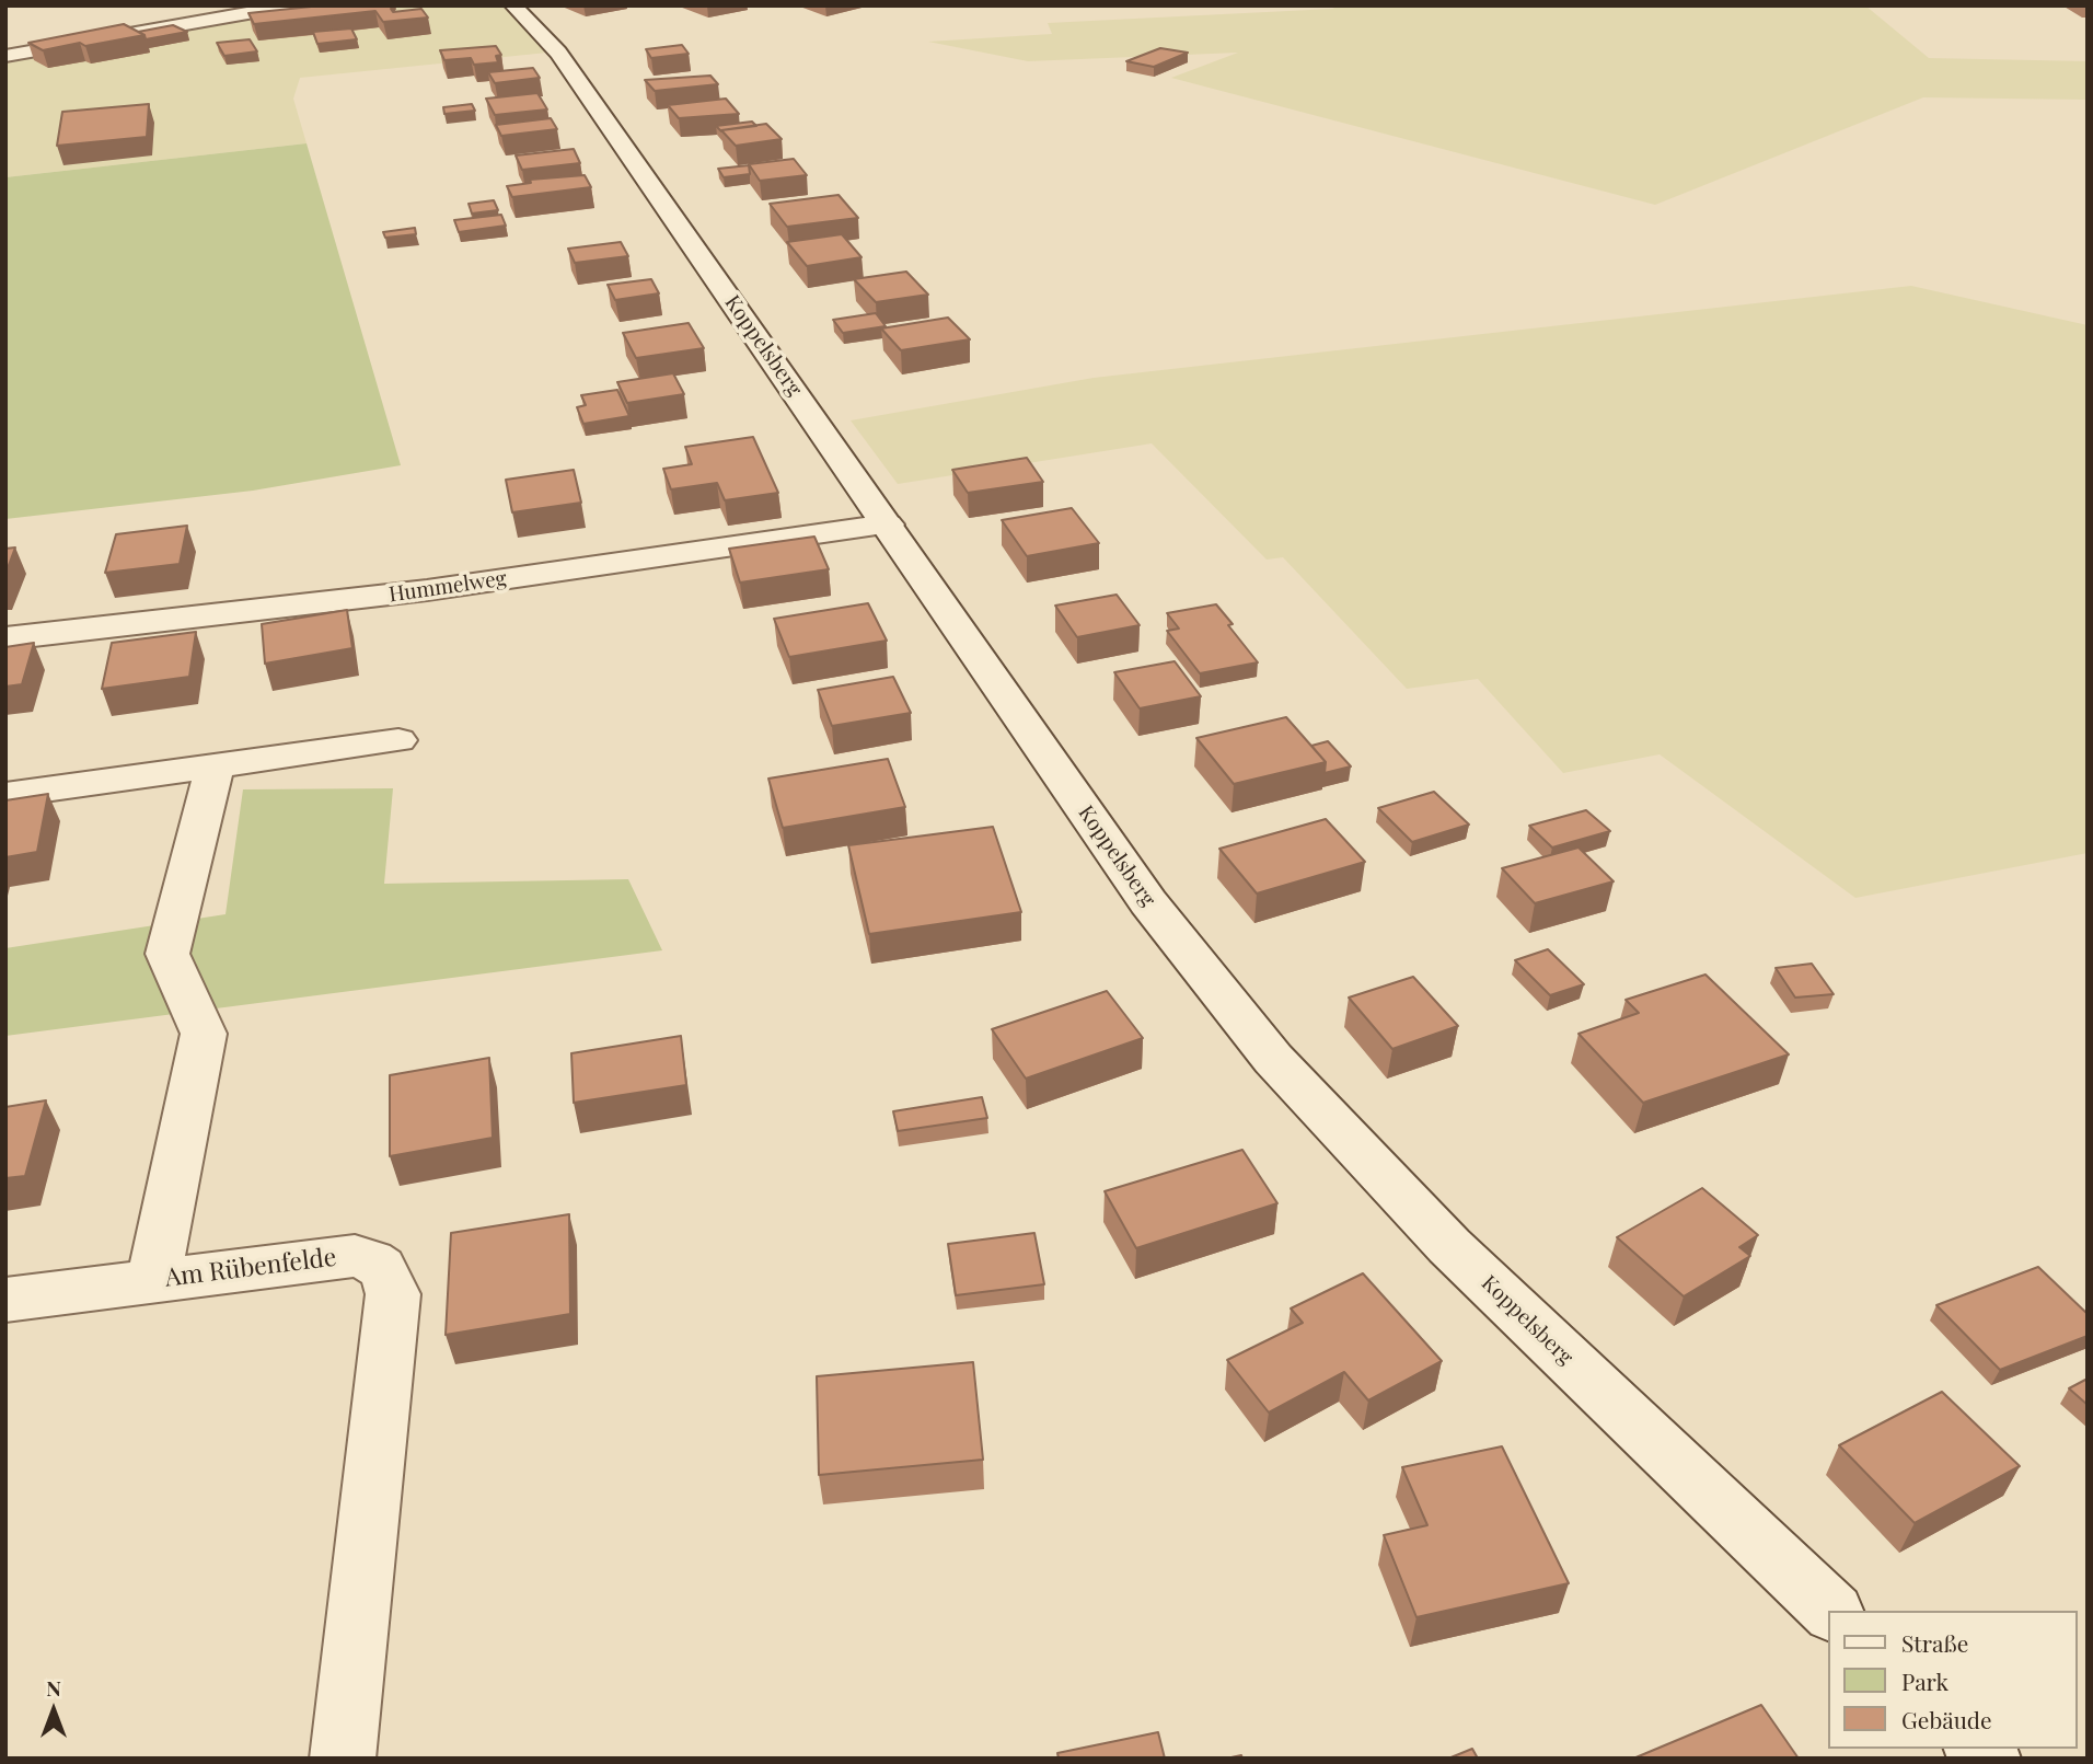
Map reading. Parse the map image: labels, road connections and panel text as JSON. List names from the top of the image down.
{
  "streets": {
    "street": ["Koppelsberg", "Hummelweg", "Am Rübenfelde"]
  },
  "crossings": [
    ["Koppelsberg", "Hummelweg"]
  ],
  "legend": ["Straße", "Park", "Gebäude"],
  "north": "top"
}
